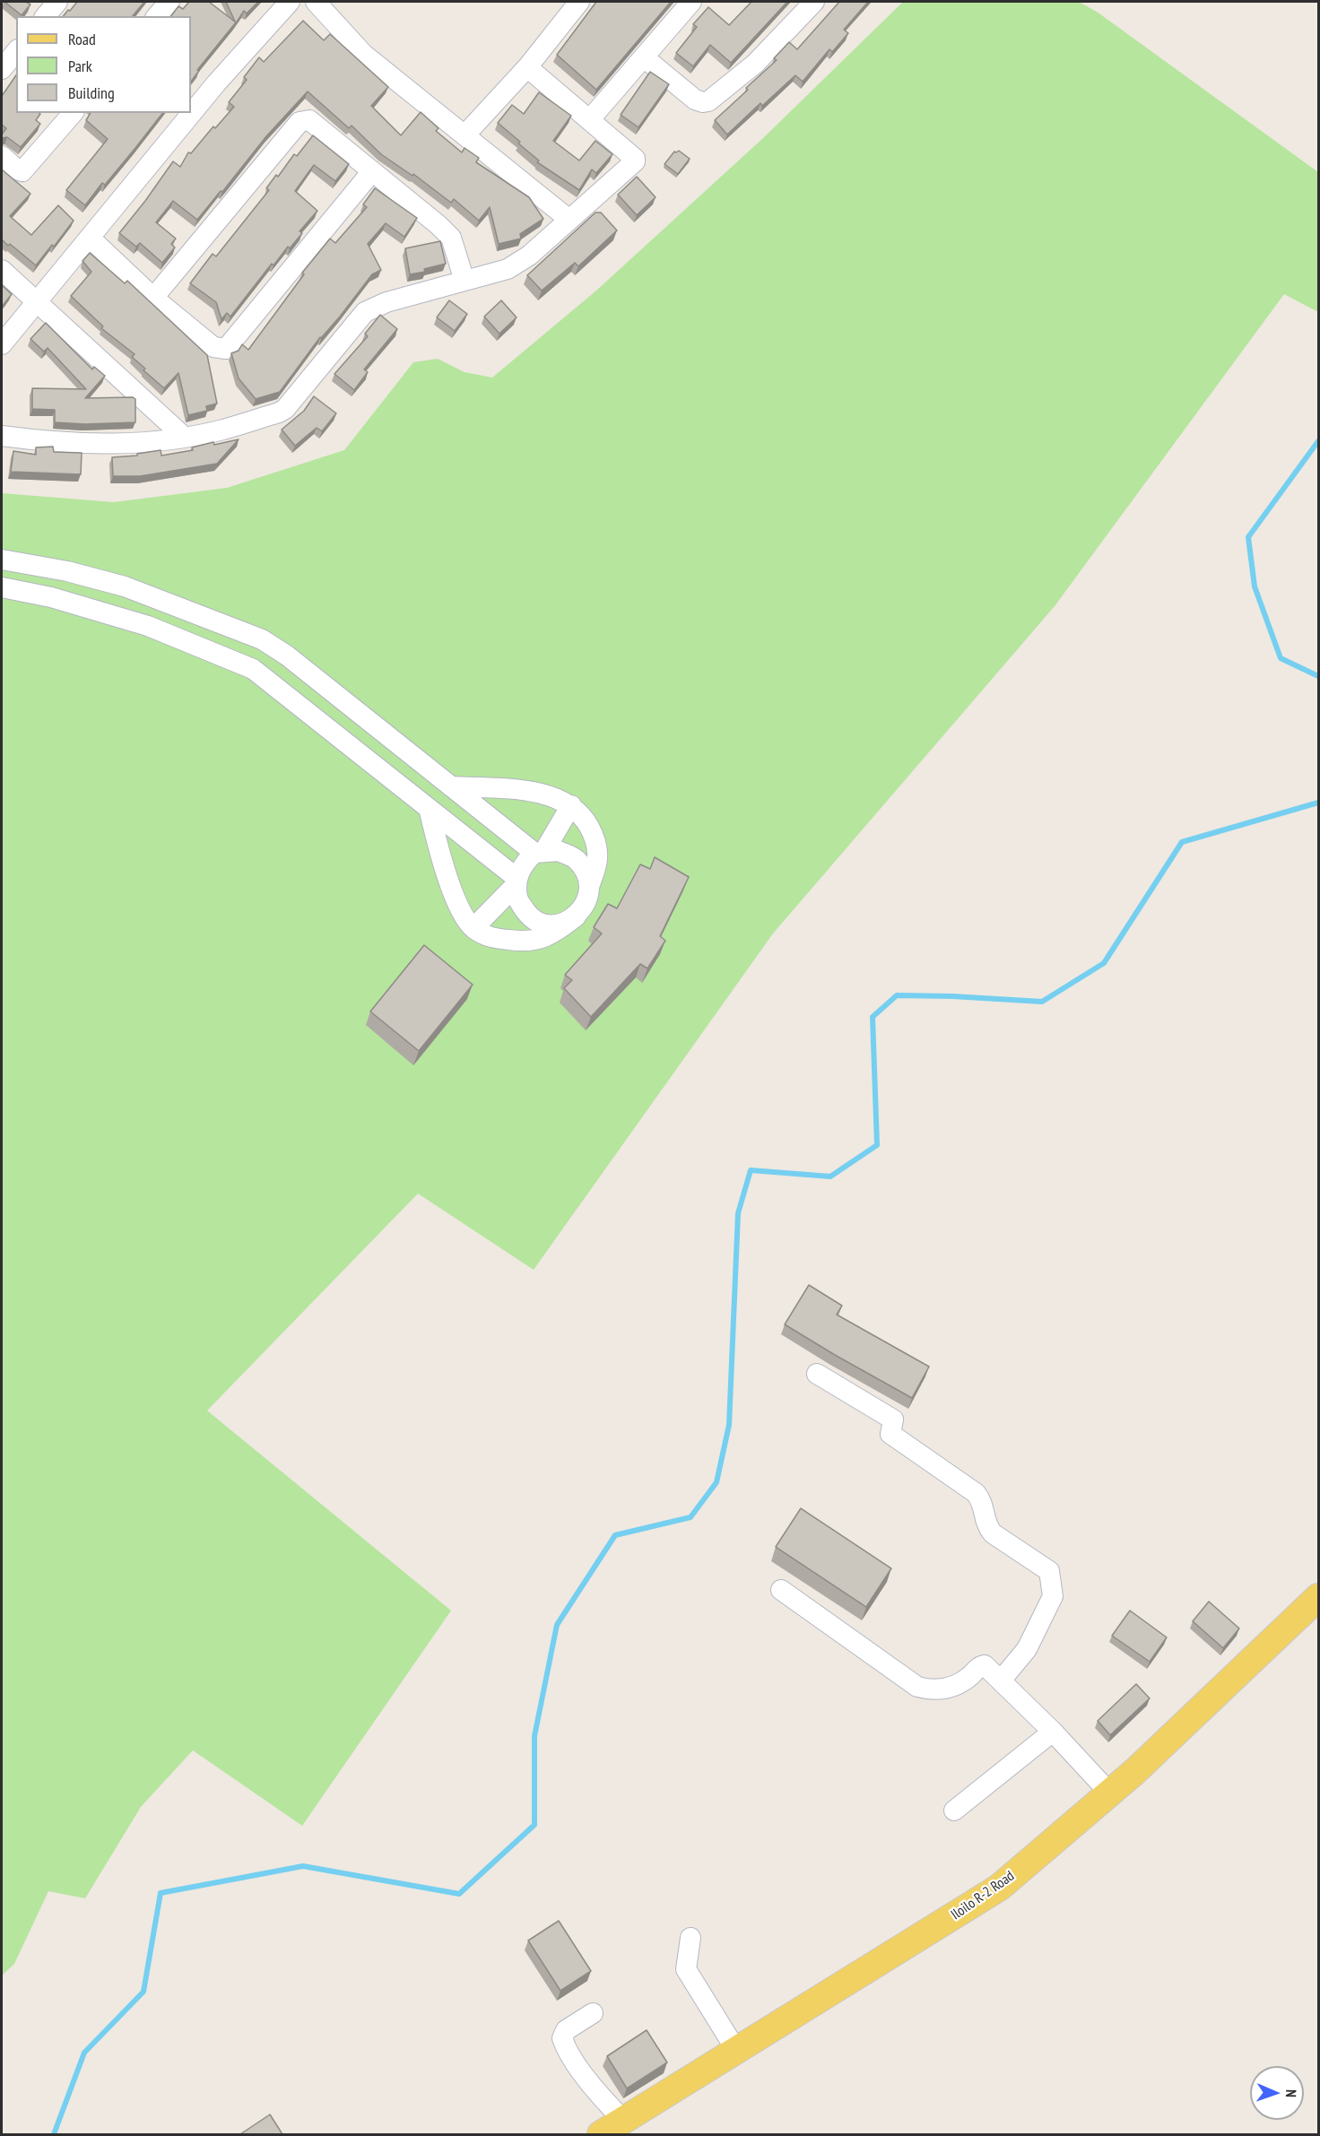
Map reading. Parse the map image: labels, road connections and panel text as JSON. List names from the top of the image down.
{
  "streets": {
    "main road": ["Iloilo R-2 Road"]
  },
  "legend": ["Road", "Park", "Building"],
  "north": "right"
}
